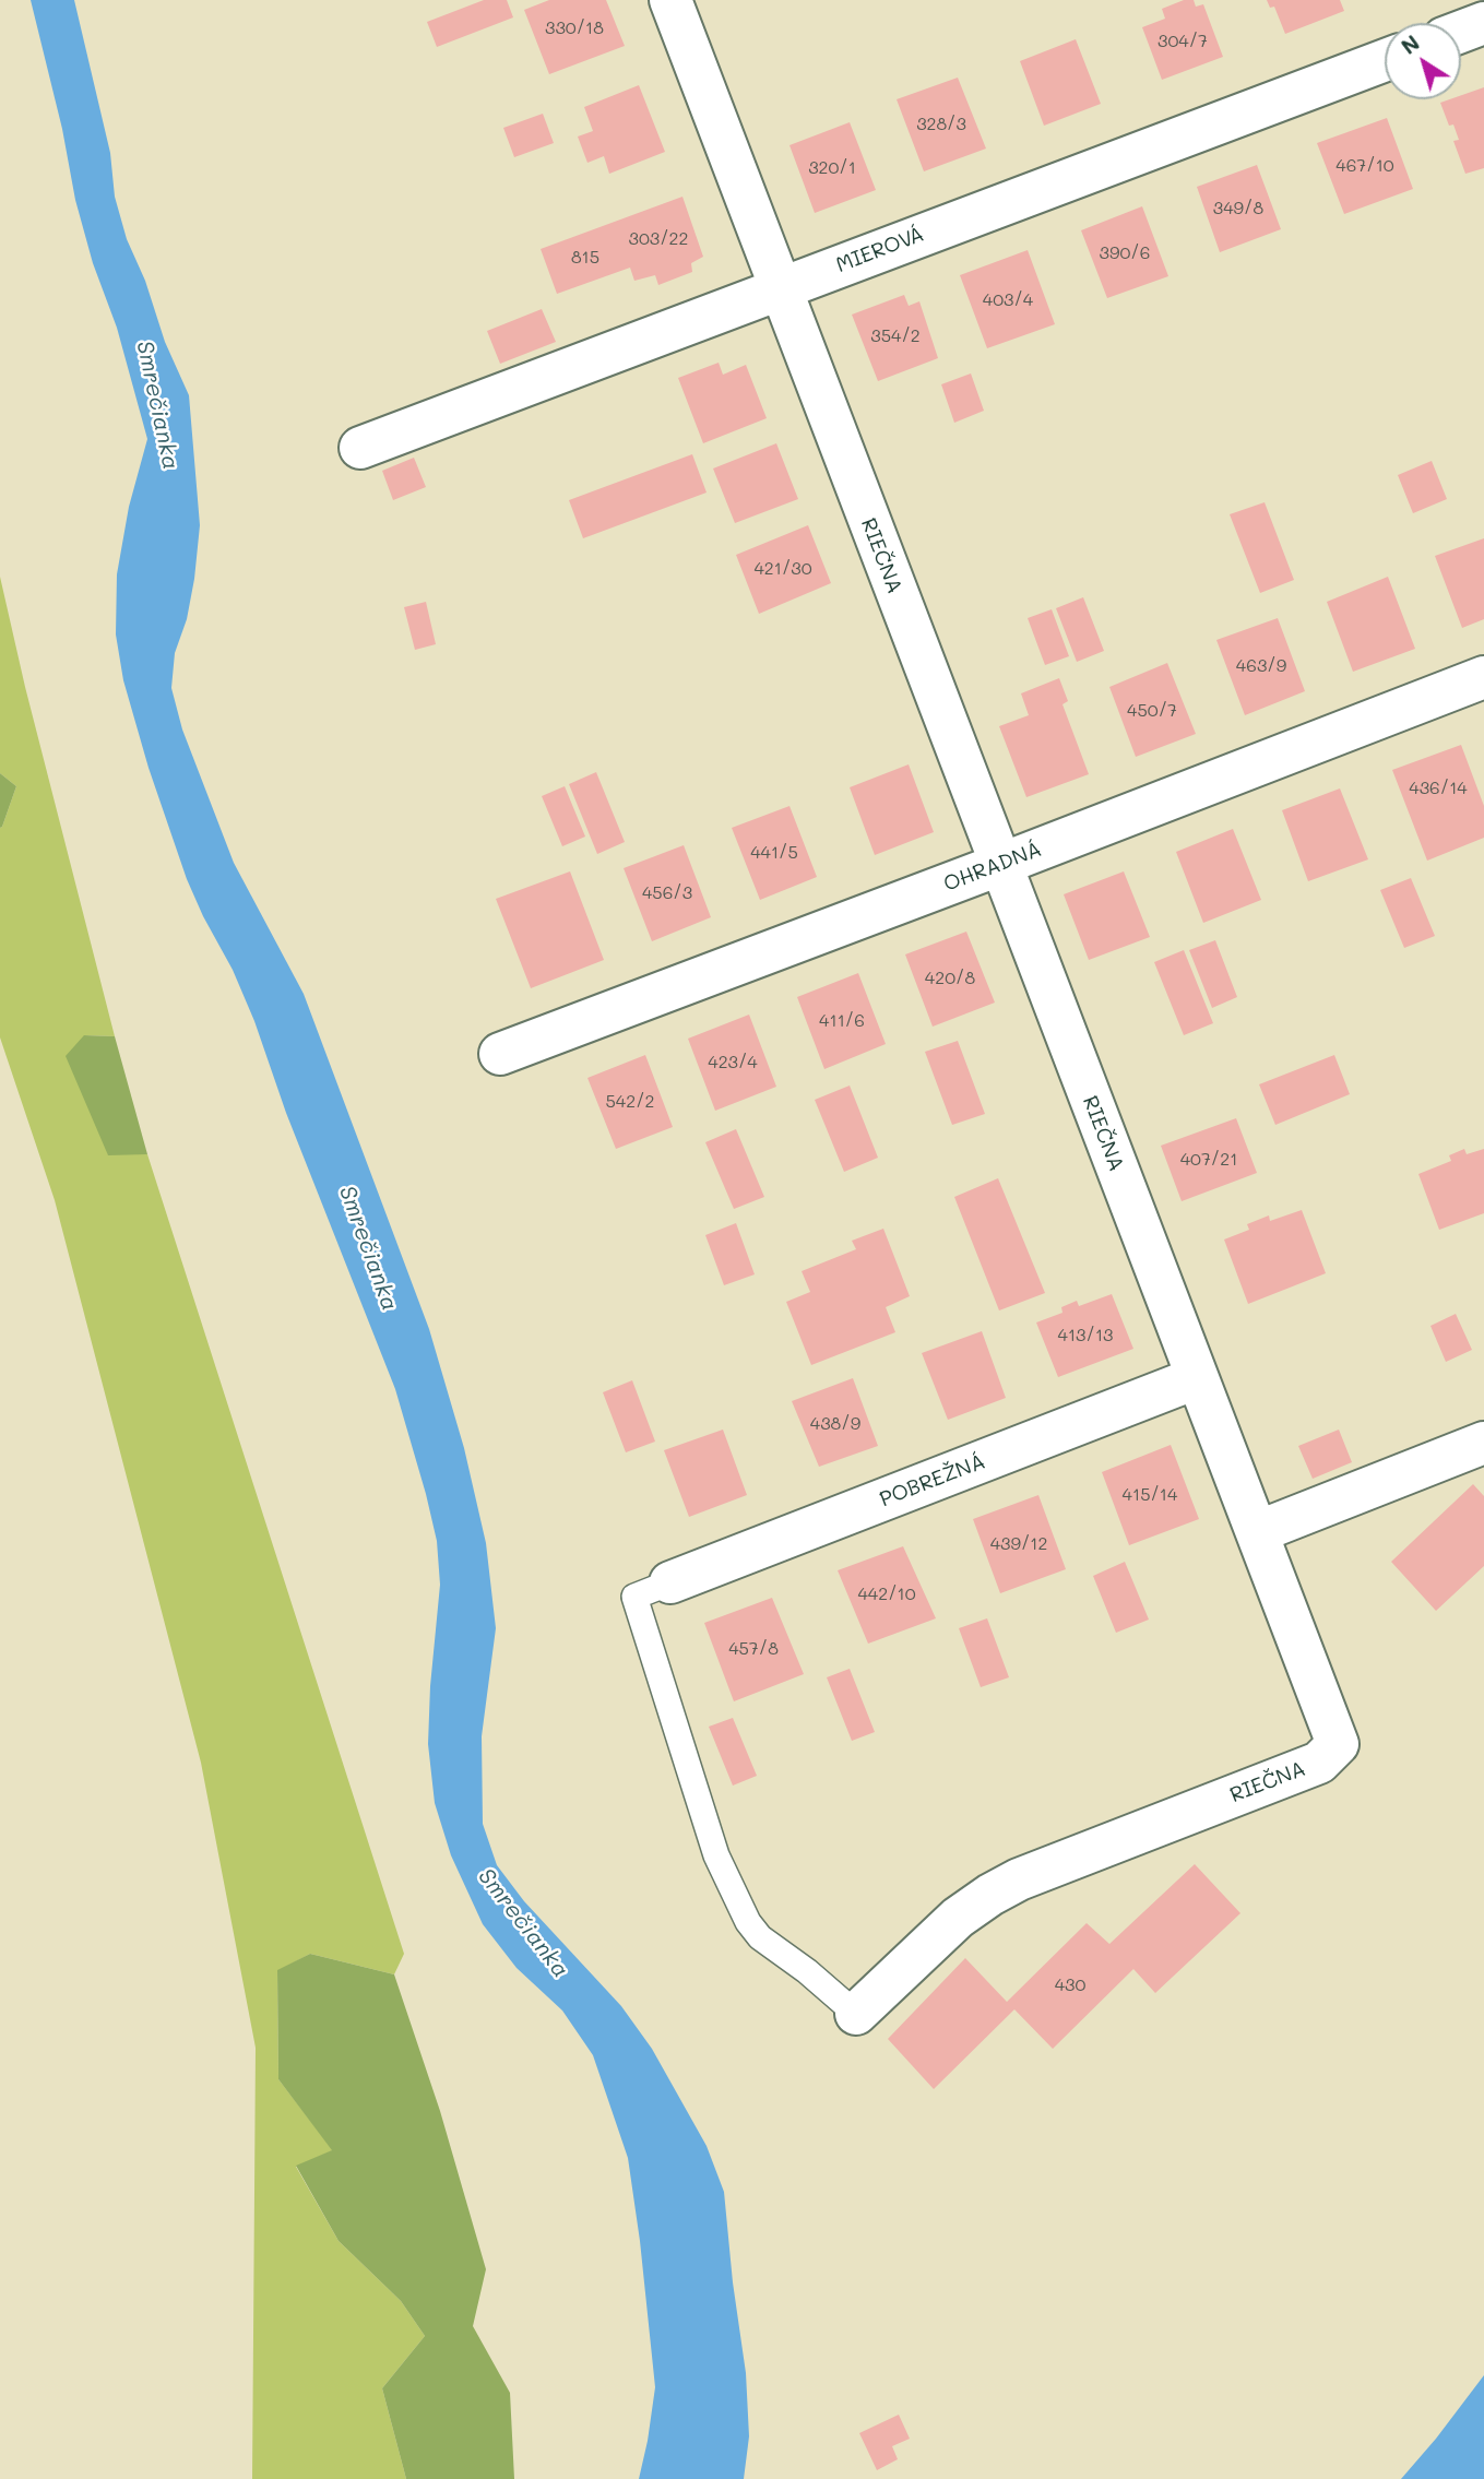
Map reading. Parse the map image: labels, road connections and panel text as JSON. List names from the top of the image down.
{
  "streets": {
    "street": [
      "MIEROVÁ",
      "RIEČNA",
      "OHRADNÁ",
      "POBREŽNÁ"
    ]
  },
  "crossings": [
    ["MIEROVÁ", "RIEČNA"],
    ["RIEČNA", "OHRADNÁ"],
    ["RIEČNA", "POBREŽNÁ"]
  ],
  "water": ["Smrečianka"],
  "house_numbers": [
    "330/18",
    "304/7",
    "328/3",
    "467/10",
    "320/1",
    "349/8",
    "303/22",
    "390/6",
    "815",
    "403/4",
    "354/2",
    "421/30",
    "463/9",
    "450/7",
    "436/14",
    "441/5",
    "456/3",
    "420/8",
    "411/6",
    "423/4",
    "542/2",
    "407/21",
    "413/13",
    "438/9",
    "415/14",
    "439/12",
    "442/10",
    "457/8",
    "430"
  ],
  "north": "top left"
}
